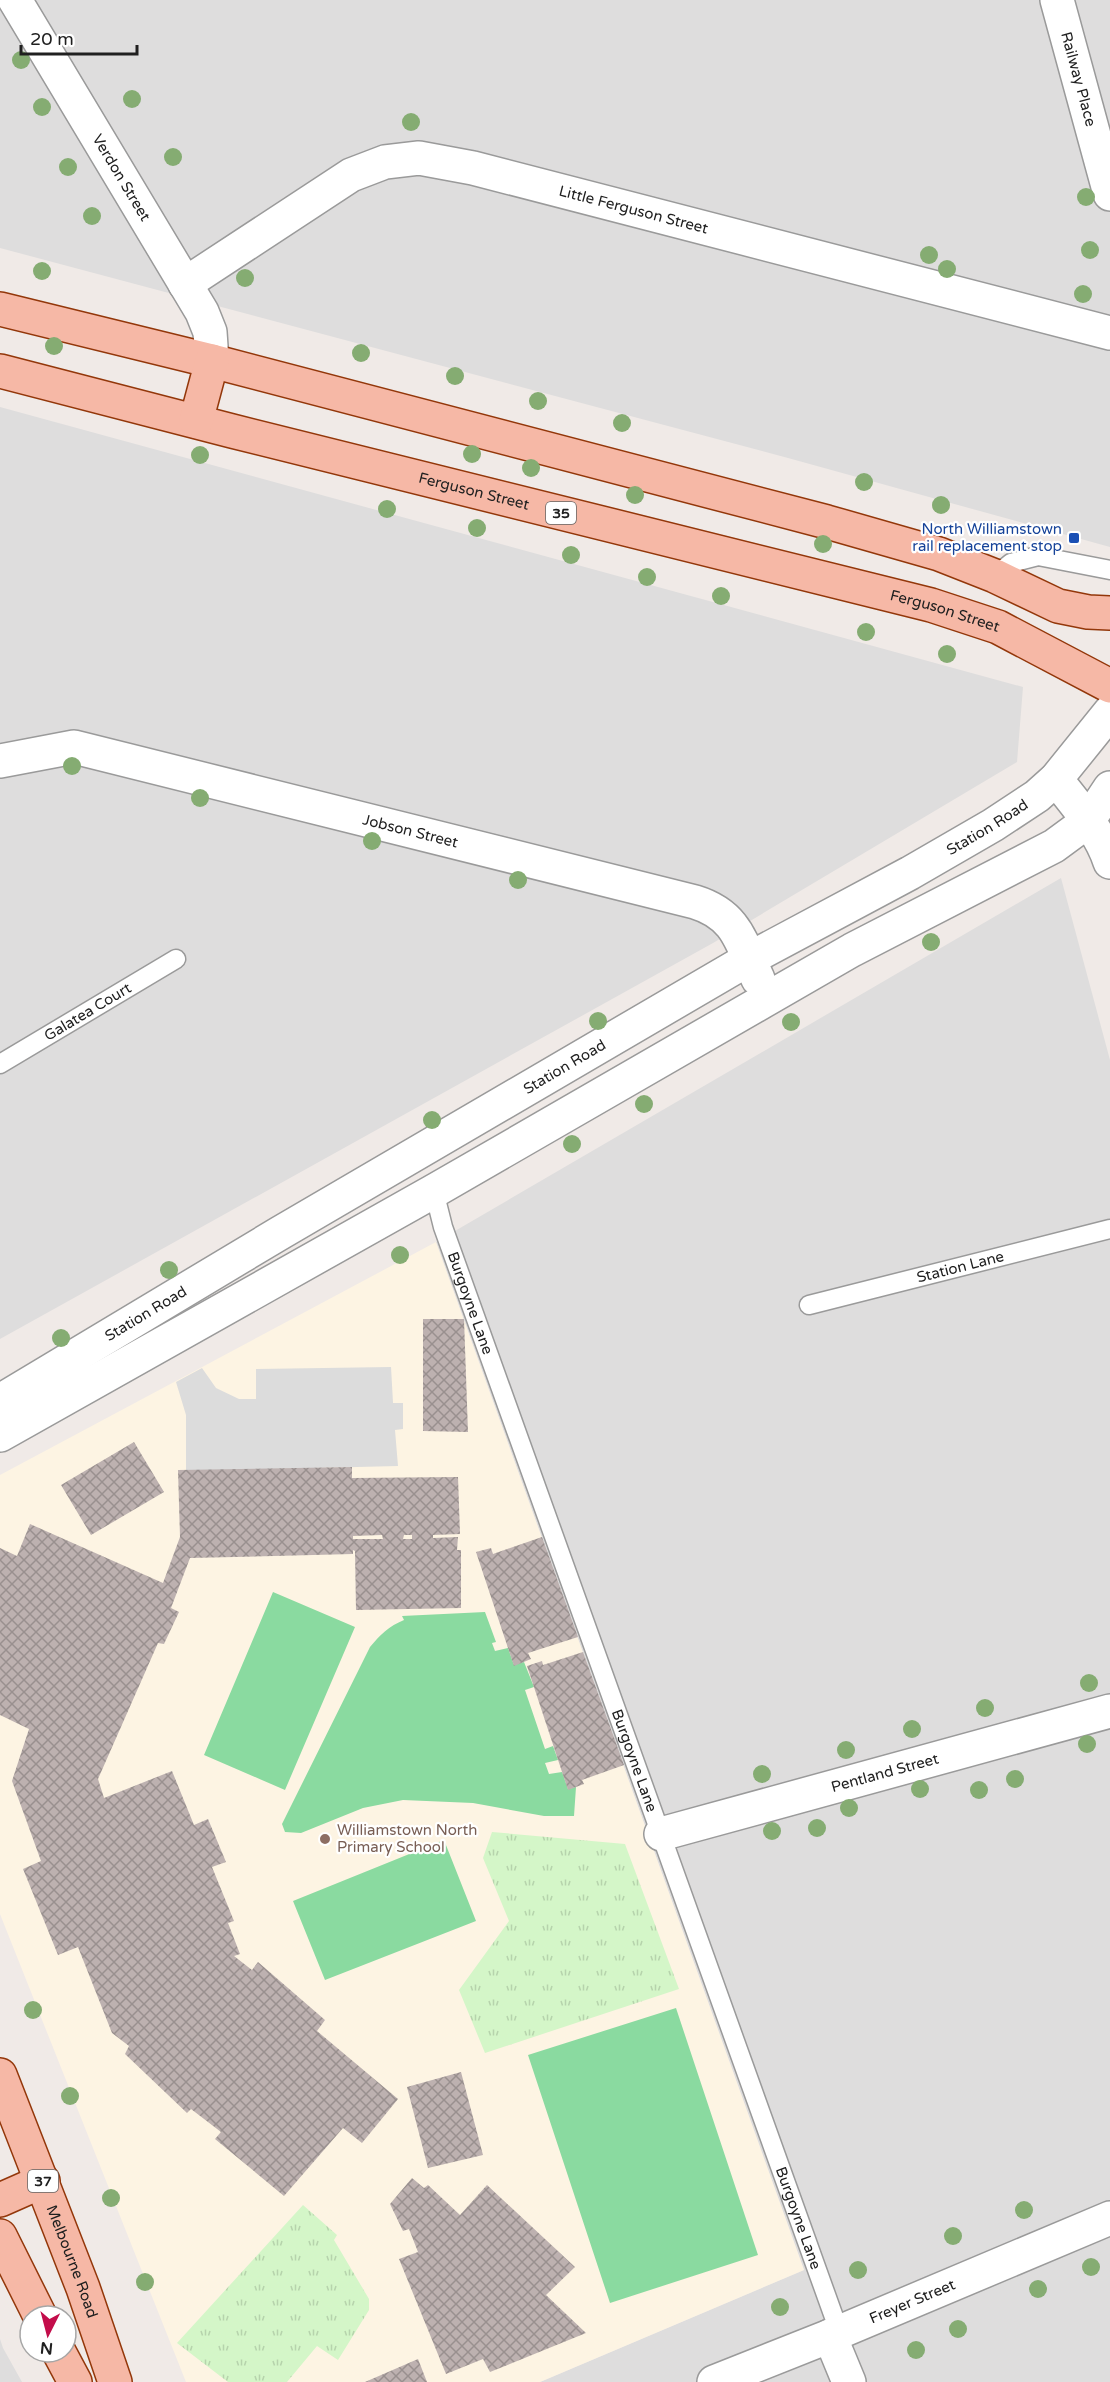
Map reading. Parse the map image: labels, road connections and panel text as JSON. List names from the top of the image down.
{
  "streets": {
    "main road": [
      "Ferguson Street",
      "35",
      "37",
      "Melbourne Road"
    ],
    "street": [
      "Railway Place",
      "Verdon Street",
      "Little Ferguson Street",
      "Station Road",
      "Jobson Street",
      "Pentland Street",
      "Freyer Street"
    ],
    "lane": ["Galatea Court", "Station Lane", "Burgoyne Lane"]
  },
  "crossings": [
    ["Verdon Street", "Little Ferguson Street"],
    ["Station Road", "Jobson Street"],
    ["Burgoyne Lane", "Pentland Street"],
    ["Burgoyne Lane", "Freyer Street"]
  ],
  "places": {
    "transit": ["North Williamstown rail replacement stop"],
    "other": ["Williamstown North Primary School"]
  },
  "scale_bar": "20 m",
  "north": "bottom"
}
